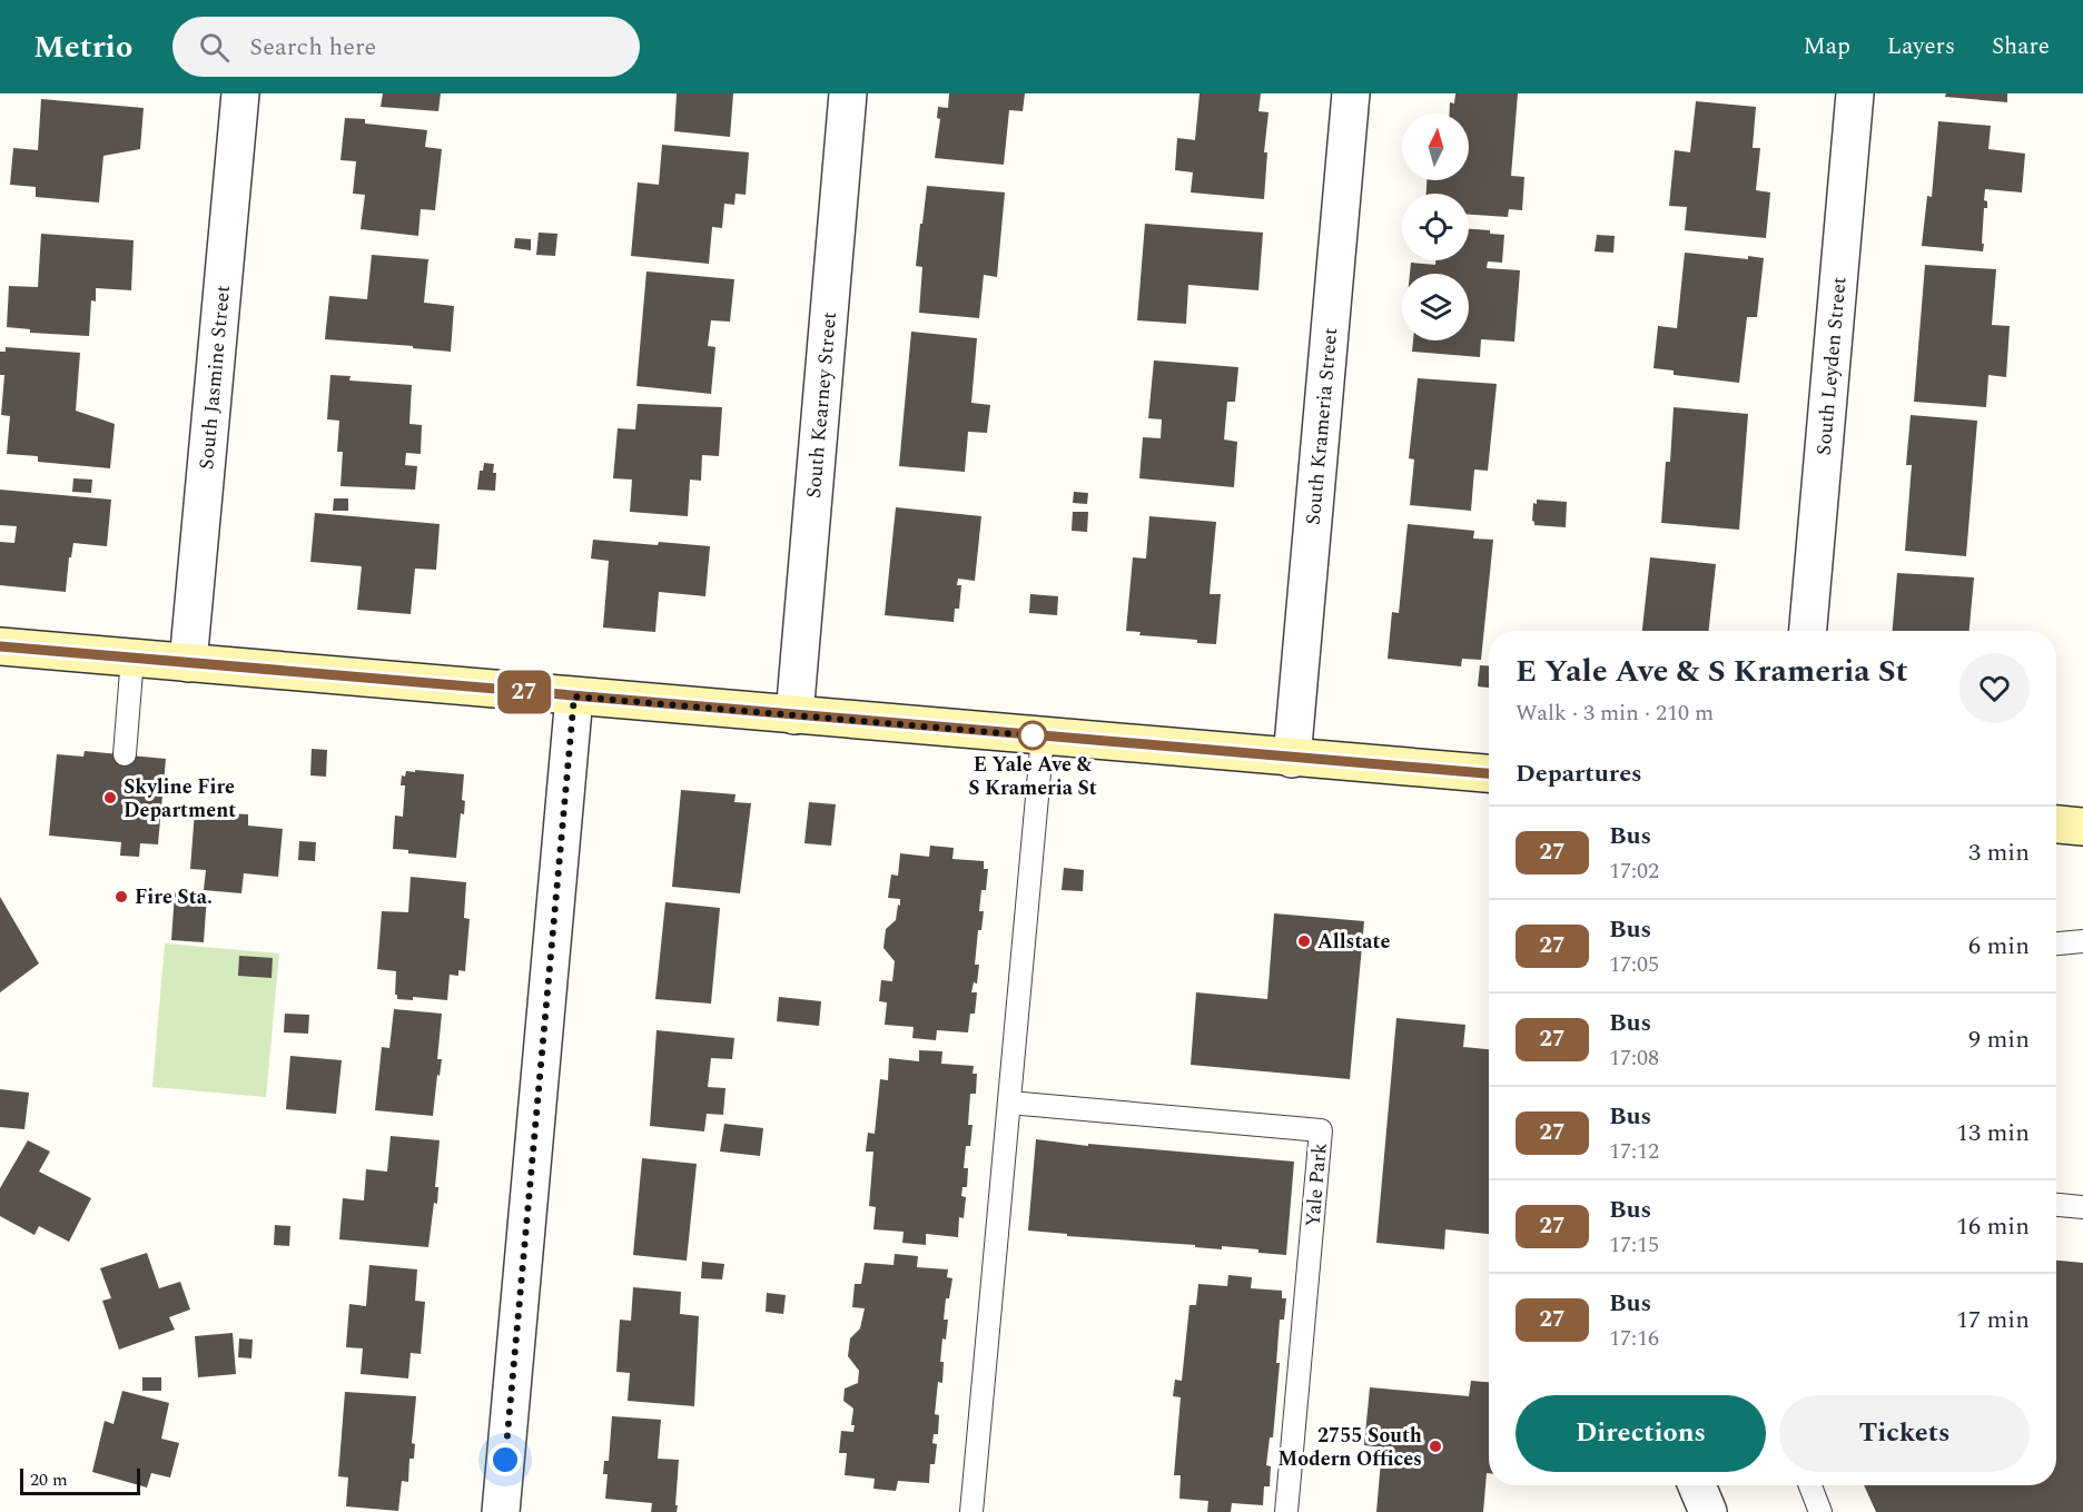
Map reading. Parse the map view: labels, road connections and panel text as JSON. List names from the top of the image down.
{
  "streets": {
    "street": [
      "South Leyden Street",
      "South Jasmine Street",
      "South Kearney Street",
      "South Krameria Street"
    ],
    "lane": ["Yale Park"]
  },
  "places": [
    "E Yale Ave & S Krameria St",
    "Skyline Fire Department",
    "Fire Sta.",
    "Allstate",
    "2755 South Modern Offices"
  ],
  "lines": ["bus line 27"],
  "scale_bar": "20 m",
  "north": "top",
  "page": {
    "header": "Metrio",
    "search": "Search here",
    "nav": ["Map", "Layers", "Share"],
    "on_map": "27",
    "heading": [
      ["E Yale Ave & S Krameria St", "Walk · 3 min · 210 m"],
      "Departures"
    ],
    "list": [
      {
        "mark": "27",
        "name": "Bus",
        "note": "17:02",
        "value": "3 min"
      },
      {
        "mark": "27",
        "name": "Bus",
        "note": "17:05",
        "value": "6 min"
      },
      {
        "mark": "27",
        "name": "Bus",
        "note": "17:08",
        "value": "9 min"
      },
      {
        "mark": "27",
        "name": "Bus",
        "note": "17:12",
        "value": "13 min"
      },
      {
        "mark": "27",
        "name": "Bus",
        "note": "17:15",
        "value": "16 min"
      },
      {
        "mark": "27",
        "name": "Bus",
        "note": "17:16",
        "value": "17 min"
      }
    ],
    "buttons": ["Directions", "Tickets"],
    "scale": "20 m"
  }
}
